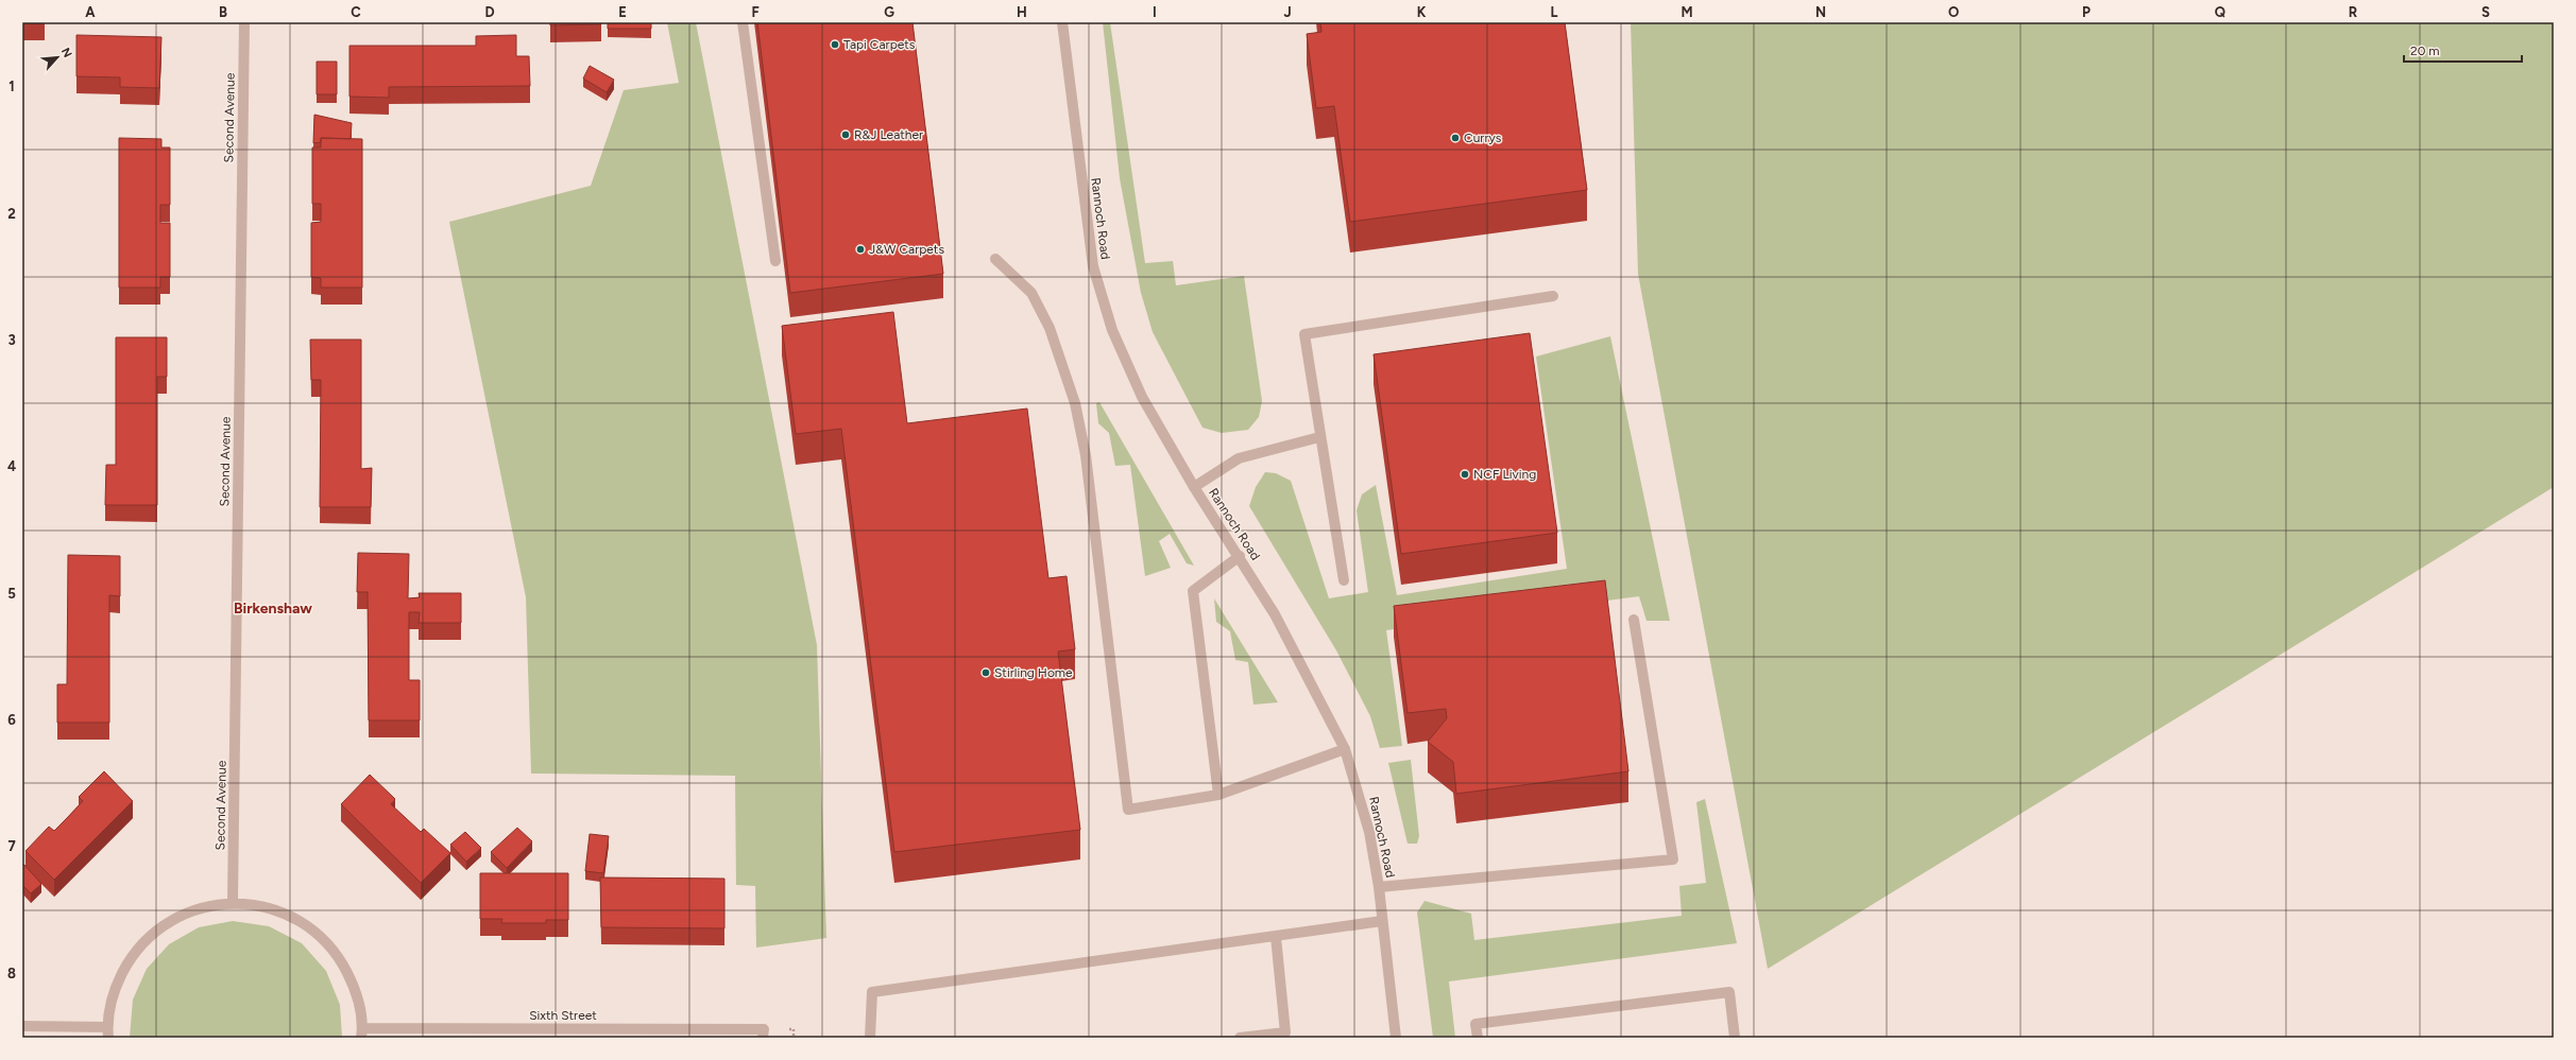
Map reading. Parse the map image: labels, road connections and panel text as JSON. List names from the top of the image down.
{
  "streets": {
    "street": ["Second Avenue", "Rannoch Road", "Sixth Street"]
  },
  "districts": ["Birkenshaw"],
  "places": [
    "Tapi Carpets",
    "R&J Leather",
    "Currys",
    "J&W Carpets",
    "NCF Living",
    "Stirling Home"
  ],
  "scale_bar": "20 m",
  "north": "top right",
  "grid": {
    "columns": [
      "A",
      "B",
      "C",
      "D",
      "E",
      "F",
      "G",
      "H",
      "I",
      "J",
      "K",
      "L",
      "M",
      "N",
      "O",
      "P",
      "Q",
      "R",
      "S"
    ],
    "rows": [
      "1",
      "2",
      "3",
      "4",
      "5",
      "6",
      "7",
      "8"
    ]
  }
}
